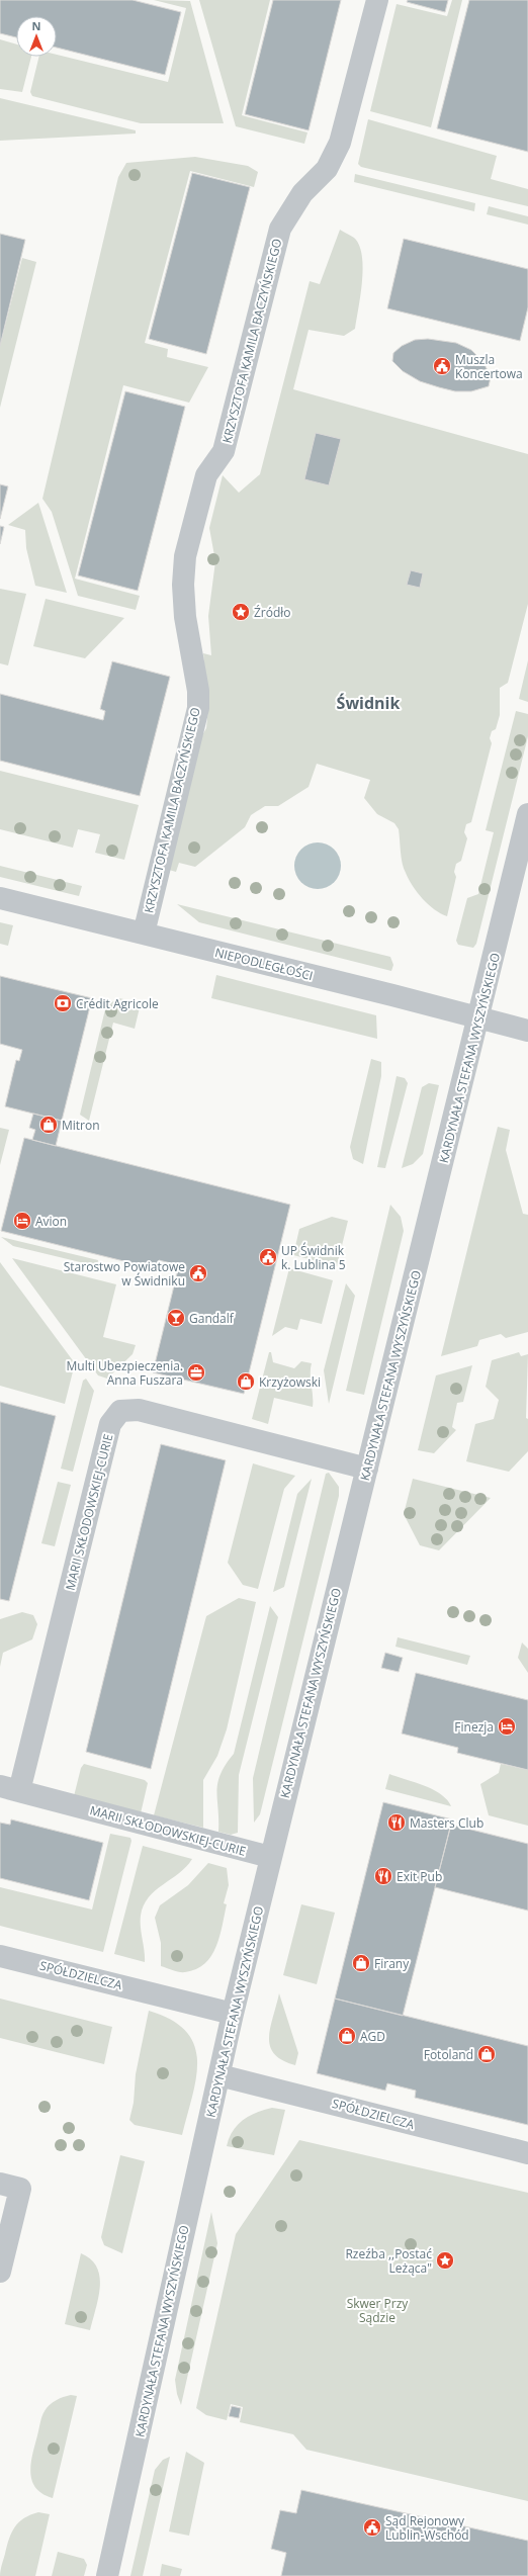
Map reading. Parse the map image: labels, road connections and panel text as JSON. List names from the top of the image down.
{
  "streets": {
    "street": [
      "KRZYSZTOFA KAMILA BACZYŃSKIEGO",
      "NIEPODLEGŁOŚCI",
      "KARDYNAŁA STEFANA WYSZYŃSKIEGO",
      "MARII SKŁODOWSKIEJ-CURIE",
      "SPÓŁDZIELCZA"
    ]
  },
  "crossings": [
    ["KRZYSZTOFA KAMILA BACZYŃSKIEGO", "NIEPODLEGŁOŚCI"],
    ["NIEPODLEGŁOŚCI", "KARDYNAŁA STEFANA WYSZYŃSKIEGO"],
    ["KARDYNAŁA STEFANA WYSZYŃSKIEGO", "MARII SKŁODOWSKIEJ-CURIE"],
    ["KARDYNAŁA STEFANA WYSZYŃSKIEGO", "SPÓŁDZIELCZA"]
  ],
  "districts": ["Świdnik"],
  "parks": ["Skwer Przy Sądzie"],
  "places": {
    "public building": [
      "Muszla Koncertowa",
      "UP Świdnik k. Lublina 5",
      "Starostwo Powiatowe w Świdniku",
      "Sąd Rejonowy Lublin-Wschód"
    ],
    "place": ["Źródło", "Rzeźba ,,Postać Leżąca\""],
    "bank": ["Crédit Agricole"],
    "shop": [
      "Mitron",
      "Krzyżowski",
      "Firany",
      "AGD",
      "Fotoland"
    ],
    "hotel": ["Avion", "Finezja"],
    "bar": ["Gandalf"],
    "office": ["Multi Ubezpieczenia. Anna Fuszara"],
    "restaurant": ["Masters Club", "Exit Pub"]
  },
  "north": "top"
}
